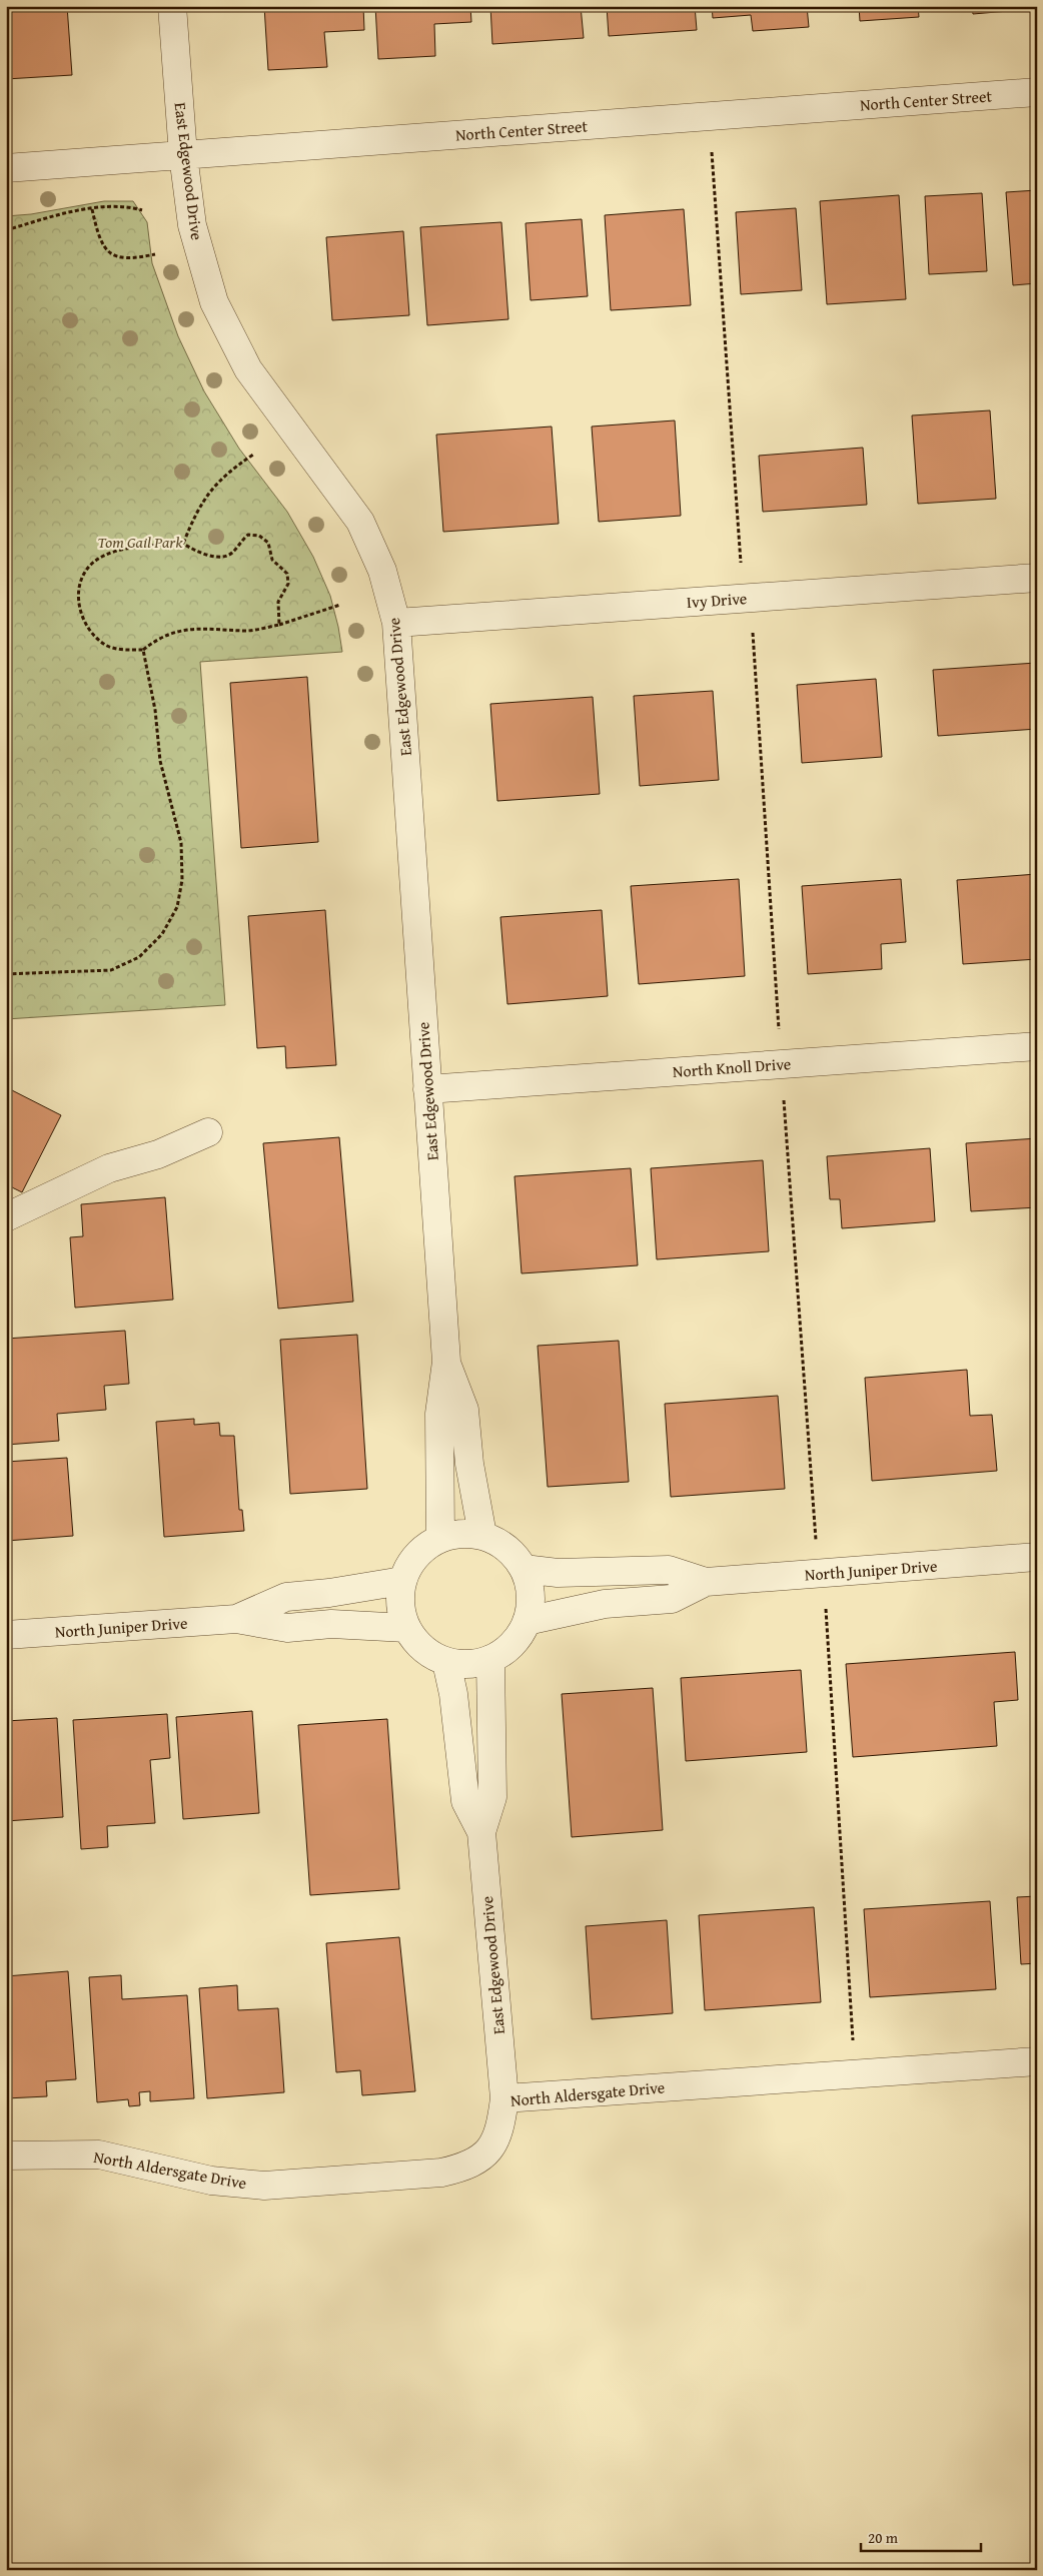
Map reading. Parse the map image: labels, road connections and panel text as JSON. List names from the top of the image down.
{
  "streets": {
    "street": [
      "North Center Street",
      "East Edgewood Drive",
      "Ivy Drive",
      "North Knoll Drive",
      "North Juniper Drive",
      "North Aldersgate Drive"
    ]
  },
  "crossings": [
    ["North Center Street", "East Edgewood Drive"],
    ["East Edgewood Drive", "Ivy Drive"],
    ["East Edgewood Drive", "North Knoll Drive"],
    ["East Edgewood Drive", "North Juniper Drive"],
    ["East Edgewood Drive", "North Aldersgate Drive"]
  ],
  "parks": ["Tom Gail Park"],
  "scale_bar": "20 m"
}
